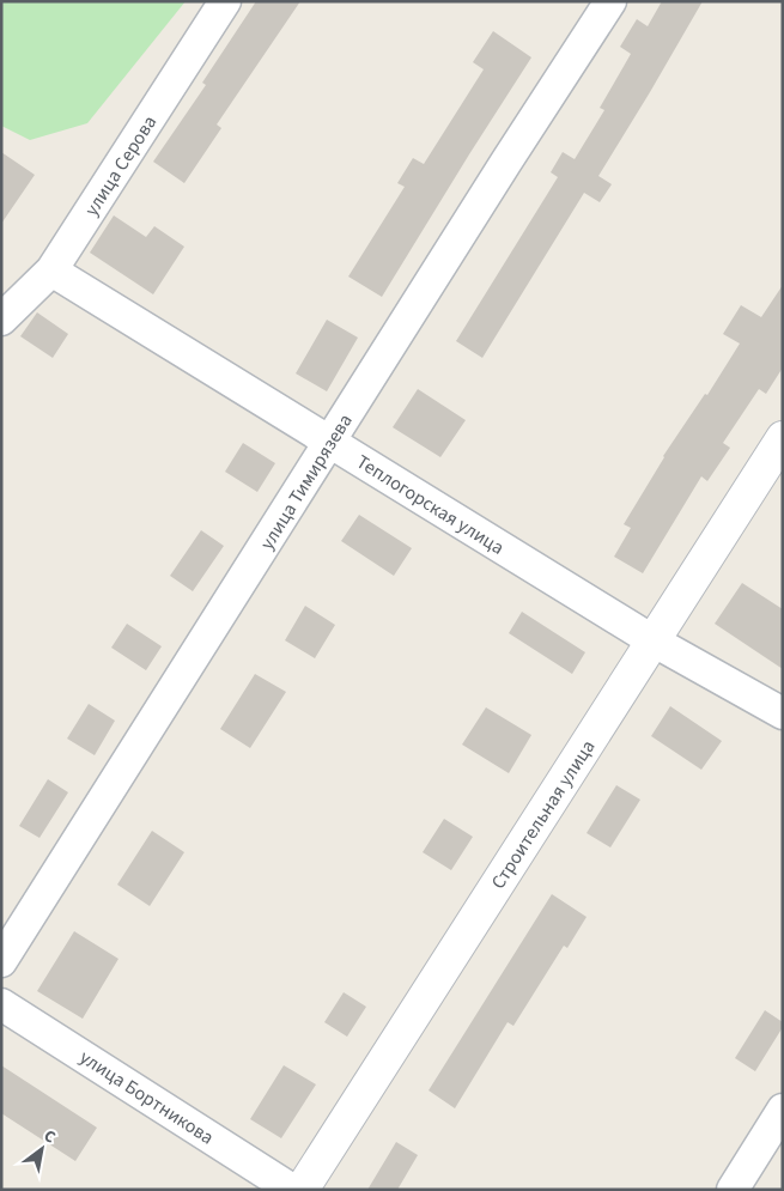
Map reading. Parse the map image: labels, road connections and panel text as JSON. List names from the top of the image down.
{
  "streets": {
    "street": [
      "улица Серова",
      "улица Тимирязева",
      "Теплогорская улица",
      "Строительная улица",
      "улица Бортникова"
    ]
  },
  "crossings": [
    ["улица Серова", "Теплогорская улица"],
    ["улица Тимирязева", "Теплогорская улица"],
    ["Теплогорская улица", "Строительная улица"]
  ],
  "north": "top right"
}
